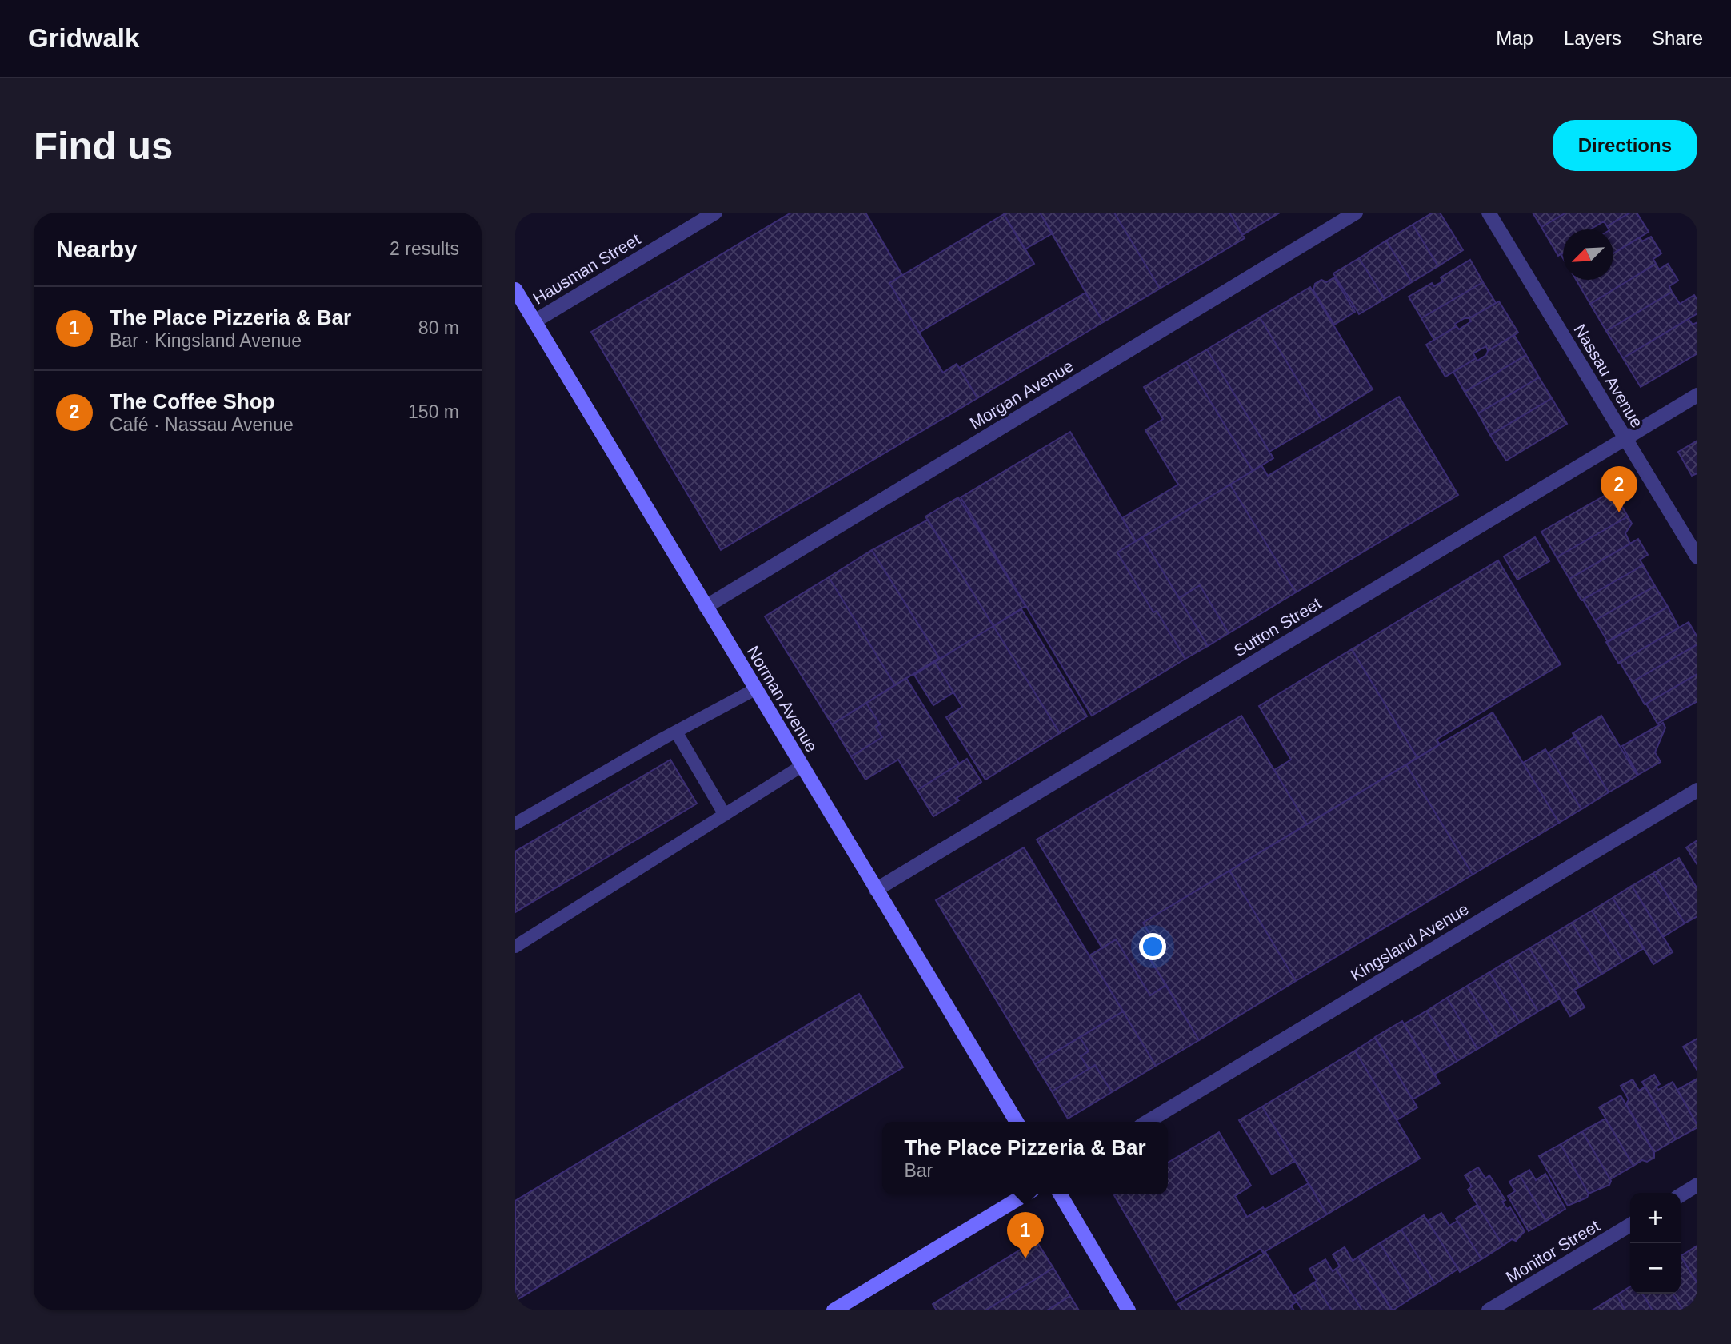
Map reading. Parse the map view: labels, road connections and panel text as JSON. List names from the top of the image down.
{
  "streets": {
    "main road": ["Norman Avenue"],
    "street": [
      "Hausman Street",
      "Nassau Avenue",
      "Morgan Avenue",
      "Sutton Street",
      "Kingsland Avenue",
      "Monitor Street"
    ]
  },
  "crossings": [
    ["Hausman Street", "Norman Avenue"],
    ["Nassau Avenue", "Sutton Street"],
    ["Morgan Avenue", "Norman Avenue"],
    ["Sutton Street", "Norman Avenue"]
  ],
  "north": "bottom left",
  "page": {
    "header": "Gridwalk",
    "nav": ["Map", "Layers", "Share"],
    "buttons": "Directions",
    "title": "Find us",
    "heading": ["Nearby", "2 results"],
    "list": [
      {
        "mark": "1",
        "name": "The Place Pizzeria & Bar",
        "note": "Bar · Kingsland Avenue",
        "value": "80 m"
      },
      {
        "mark": "2",
        "name": "The Coffee Shop",
        "note": "Café · Nassau Avenue",
        "value": "150 m"
      }
    ],
    "pins": ["2", "1"],
    "popup": ["The Place Pizzeria & Bar", "Bar"],
    "map_buttons": ["+", "−"]
  }
}
